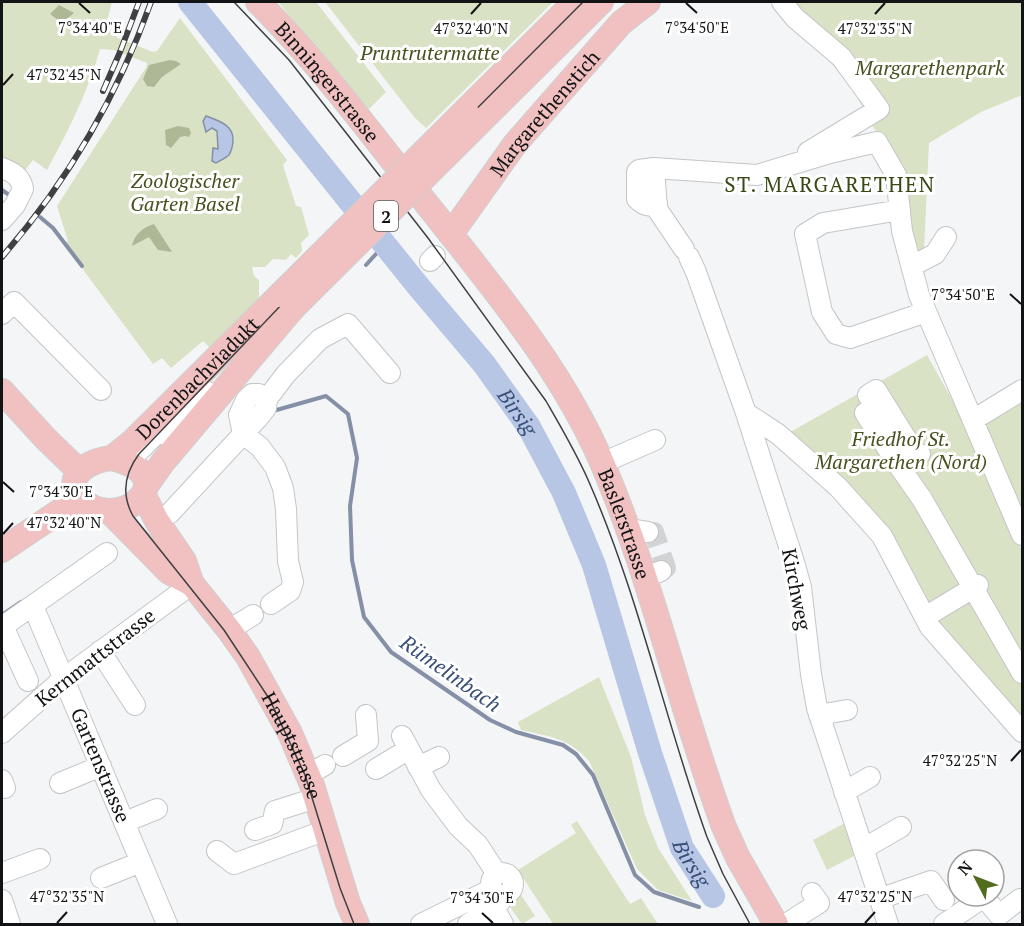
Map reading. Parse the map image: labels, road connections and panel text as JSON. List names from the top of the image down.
{
  "streets": {
    "main road": [
      "Binningerstrasse",
      "Margarethenstich",
      "2",
      "Dorenbachviadukt",
      "Baslerstrasse",
      "Hauptstrasse"
    ],
    "street": ["Kirchweg", "Kernmattstrasse", "Gartenstrasse"]
  },
  "crossings": [
    ["Binningerstrasse", "Baslerstrasse"],
    ["Margarethenstich", "Baslerstrasse"],
    ["2", "Dorenbachviadukt"],
    ["Dorenbachviadukt", "Hauptstrasse"],
    ["Kernmattstrasse", "Hauptstrasse"],
    ["Kernmattstrasse", "Gartenstrasse"]
  ],
  "districts": ["ST. MARGARETHEN"],
  "water": ["Birsig", "Rümelinbach"],
  "parks": [
    "Pruntrutermatte",
    "Margarethenpark",
    "Zoologischer Garten Basel",
    "Friedhof St. Margarethen (Nord)"
  ],
  "north": "top left",
  "coordinates": [
    "7°34'40\"E",
    "7°34'50\"E",
    "47°32'40\"N",
    "47°32'35\"N",
    "47°32'45\"N",
    "7°34'30\"E",
    "47°32'25\"N"
  ]
}
